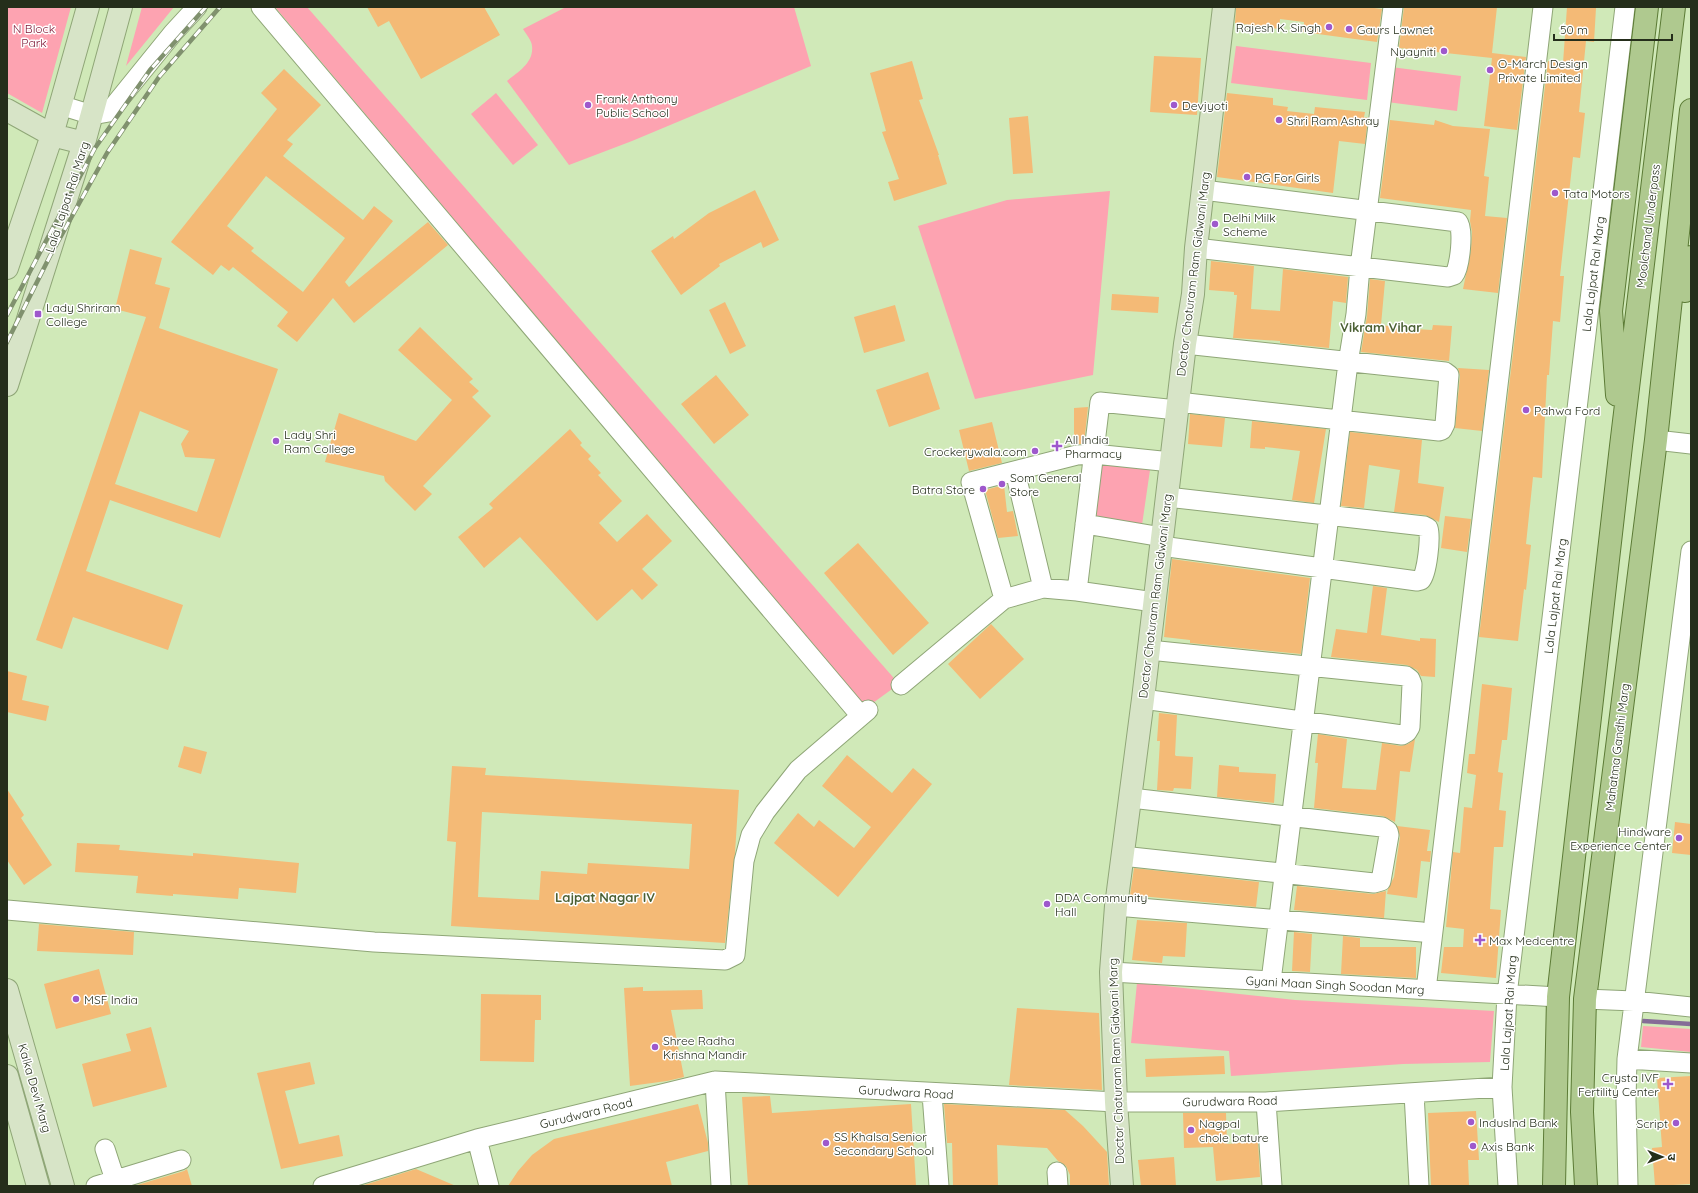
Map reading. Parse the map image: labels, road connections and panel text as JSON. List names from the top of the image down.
{
  "streets": {
    "main road": ["Moolchand Underpass", "Mahatma Gandhi Marg"],
    "street": [
      "Lala Lajpat Rai Marg",
      "Doctor Choturam Ram Gidwani Marg",
      "Gyani Maan Singh Soodan Marg",
      "Kalka Devi Marg",
      "Gurudwara Road"
    ]
  },
  "crossings": [
    ["Lala Lajpat Rai Marg", "Gyani Maan Singh Soodan Marg"],
    ["Lala Lajpat Rai Marg", "Gurudwara Road"],
    ["Doctor Choturam Ram Gidwani Marg", "Gyani Maan Singh Soodan Marg"],
    ["Doctor Choturam Ram Gidwani Marg", "Gurudwara Road"]
  ],
  "districts": ["Vikram Vihar", "Lajpat Nagar IV"],
  "parks": ["N Block Park"],
  "places": {
    "other": [
      "Rajesh K. Singh",
      "Gaurs Lawnet",
      "Nyayniti",
      "O-March Design Private Limited",
      "Frank Anthony Public School",
      "Devjyoti",
      "Shri Ram Ashray",
      "PG For Girls",
      "Tata Motors",
      "Delhi Milk Scheme",
      "Pahwa Ford",
      "Lady Shri Ram College",
      "Crockerywala.com",
      "Som General Store",
      "Batra Store",
      "Hindware Experience Center",
      "DDA Community Hall",
      "MSF India",
      "Shree Radha Krishna Mandir",
      "IndusInd Bank",
      "Script",
      "Nagpal chole bature",
      "SS Khalsa Senior Secondary School",
      "Axis Bank"
    ],
    "transit": ["Lady Shriram College"],
    "health": ["All India Pharmacy", "Max Medcentre", "Crysta IVF Fertility Center"]
  },
  "scale_bar": "50 m",
  "north": "right"
}
